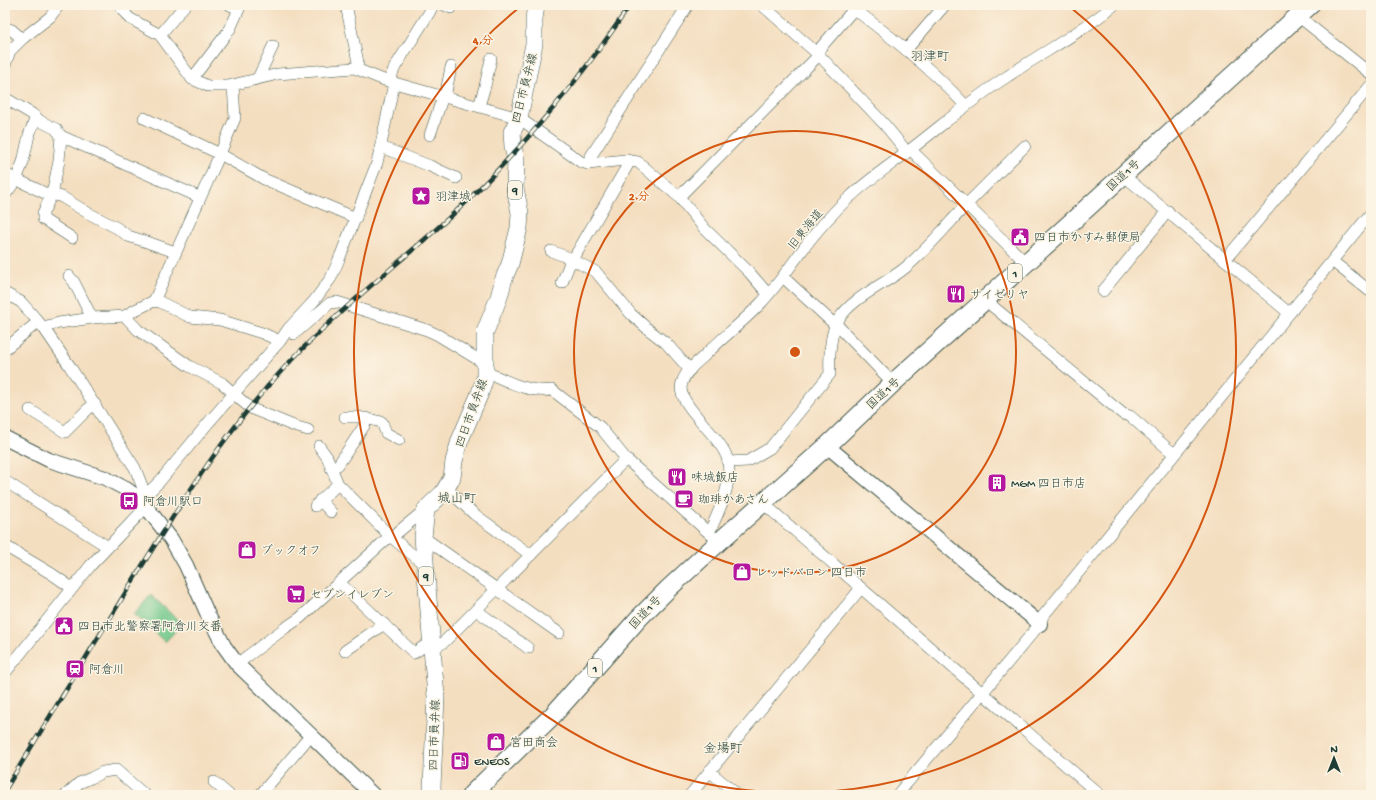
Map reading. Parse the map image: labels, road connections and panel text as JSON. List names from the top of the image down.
{
  "streets": {
    "highway": ["国道1号", "1"],
    "main road": ["四日市員弁線", "9"],
    "street": ["旧東海道"]
  },
  "crossings": [
    ["国道1号", "旧東海道"]
  ],
  "districts": ["羽津町", "城山町", "金場町"],
  "places": {
    "place": ["羽津城"],
    "public building": ["四日市かすみ郵便局", "四日市北警察署阿倉川交番"],
    "restaurant": ["サイゼリヤ", "味城飯店"],
    "building": ["MGM 四日市店"],
    "cafe": ["珈琲かあさん"],
    "bus stop": ["阿倉川駅口"],
    "shop": ["ブックオフ", "レッドバロン 四日市", "宮田商会"],
    "supermarket": ["セブンイレブン"],
    "station": ["阿倉川"],
    "fuel station": ["ENEOS"]
  },
  "north": "top",
  "rings": ["4 分", "2 分"]
}
